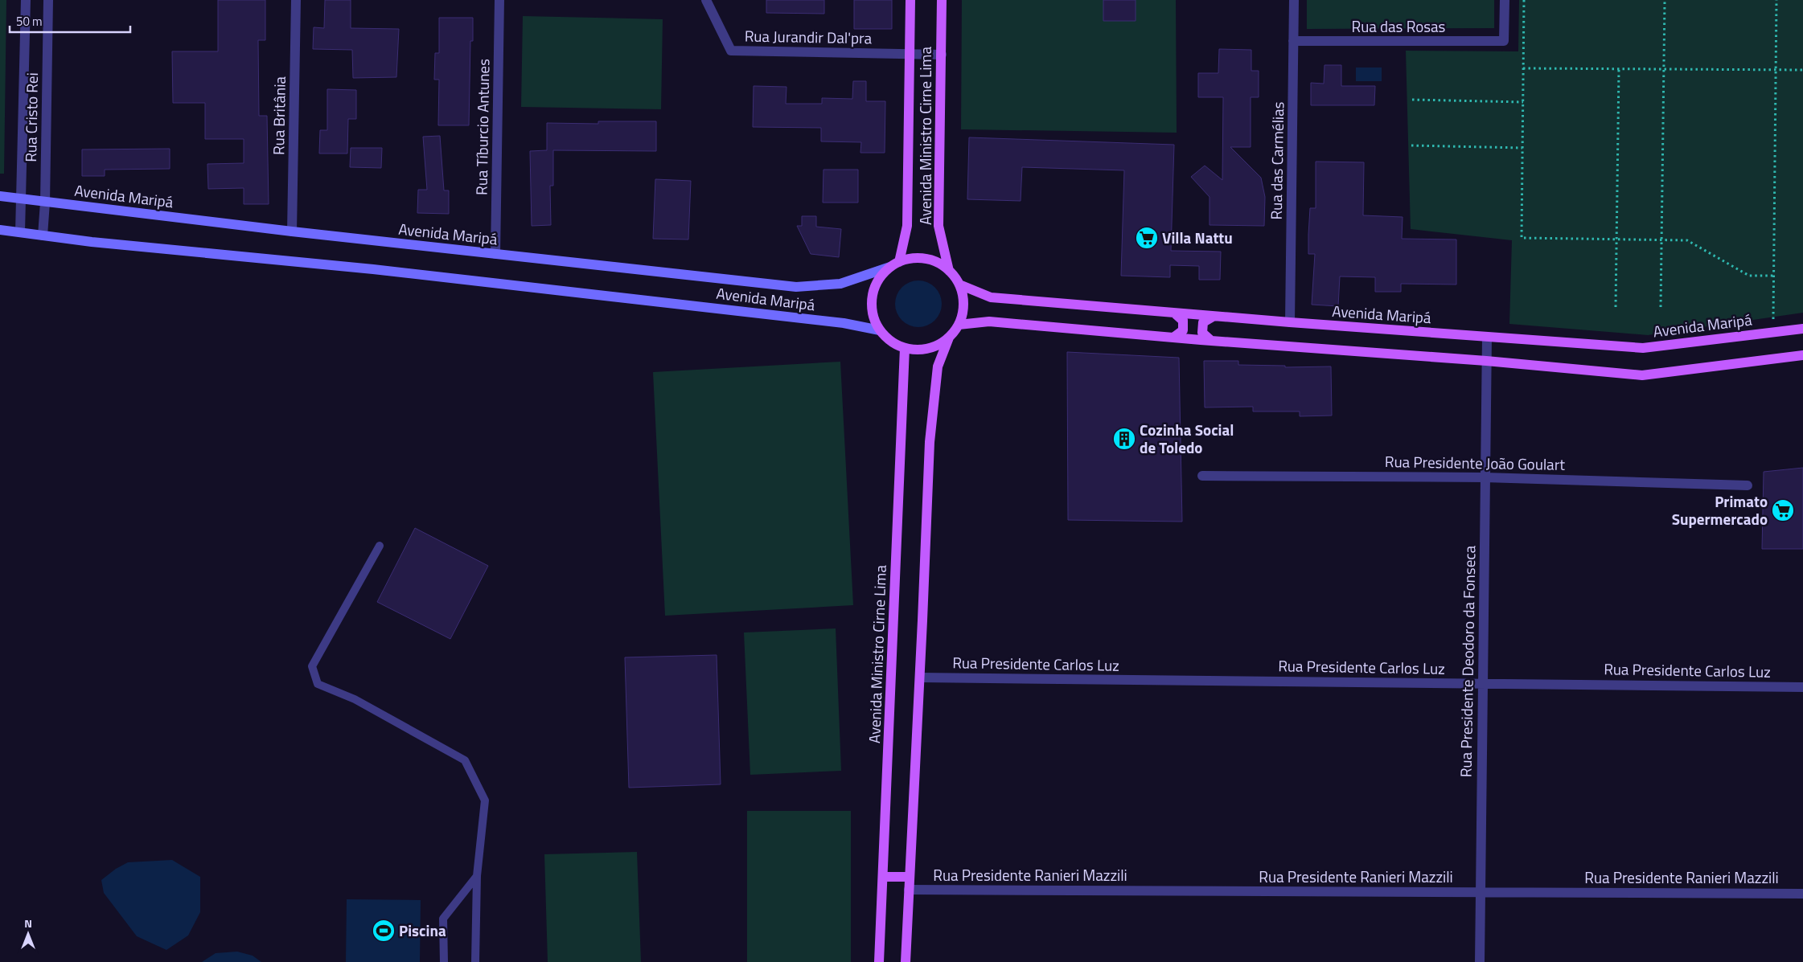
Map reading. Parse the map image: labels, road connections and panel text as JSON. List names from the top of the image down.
{
  "streets": {
    "main road": ["Avenida Ministro Cirne Lima", "Avenida Maripá"],
    "street": [
      "Rua das Rosas",
      "Rua Jurandir Dal'pra",
      "Rua Britânia",
      "Rua Cristo Rei",
      "Rua Tíburcio Antunes",
      "Rua das Carmélias",
      "Rua Presidente João Goulart",
      "Rua Presidente Deodoro da Fonseca",
      "Rua Presidente Carlos Luz",
      "Rua Presidente Ranieri Mazzili"
    ]
  },
  "crossings": [
    ["Rua das Rosas", "Rua das Carmélias"],
    ["Rua Jurandir Dal'pra", "Avenida Ministro Cirne Lima"],
    ["Rua Britânia", "Avenida Maripá"],
    ["Rua Cristo Rei", "Avenida Maripá"],
    ["Rua Tíburcio Antunes", "Avenida Maripá"],
    ["Avenida Ministro Cirne Lima", "Avenida Maripá"],
    ["Rua das Carmélias", "Avenida Maripá"],
    ["Avenida Maripá", "Rua Presidente Deodoro da Fonseca"],
    ["Rua Presidente João Goulart", "Rua Presidente Deodoro da Fonseca"],
    ["Rua Presidente Deodoro da Fonseca", "Rua Presidente Carlos Luz"],
    ["Rua Presidente Deodoro da Fonseca", "Rua Presidente Ranieri Mazzili"]
  ],
  "places": {
    "supermarket": ["Villa Nattu", "Primato Supermercado"],
    "building": ["Cozinha Social de Toledo"],
    "sports": ["Piscina"]
  },
  "scale_bar": "50 m",
  "north": "top"
}
